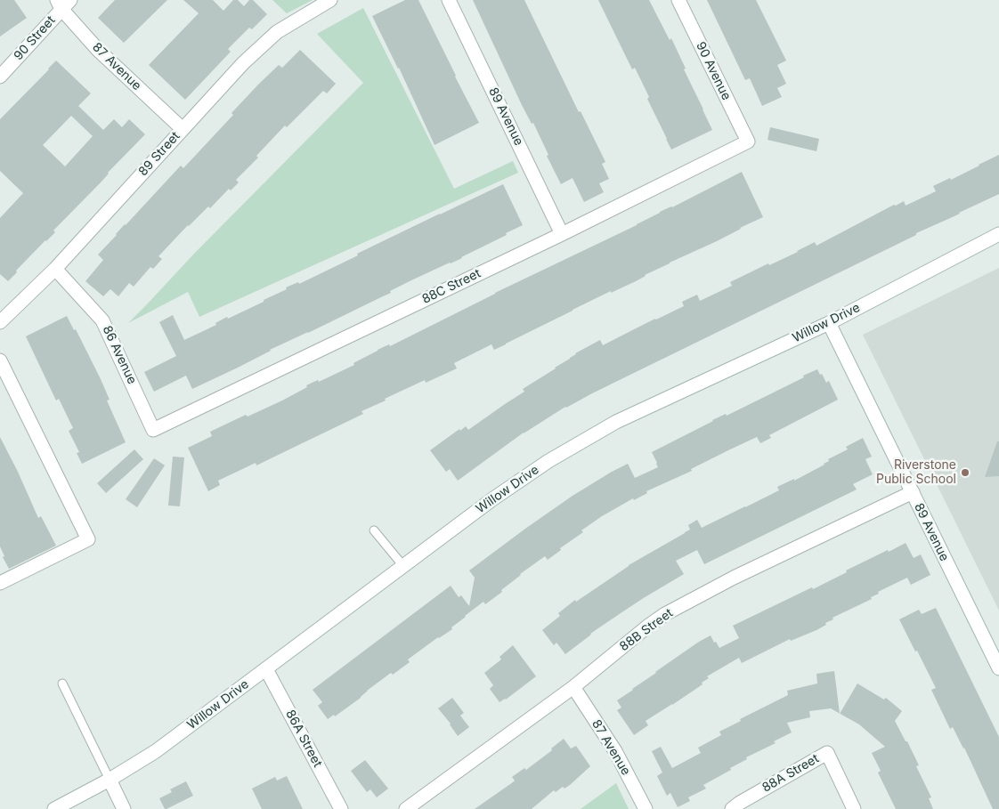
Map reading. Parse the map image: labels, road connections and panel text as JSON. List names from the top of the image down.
{
  "streets": {
    "street": [
      "90 Street",
      "87 Avenue",
      "90 Avenue",
      "89 Avenue",
      "89 Street",
      "88C Street",
      "Willow Drive",
      "86 Avenue",
      "88B Street",
      "86A Street",
      "88A Street"
    ]
  },
  "crossings": [
    ["90 Street", "87 Avenue"],
    ["87 Avenue", "89 Street"],
    ["87 Avenue", "88B Street"],
    ["90 Avenue", "88C Street"],
    ["89 Avenue", "88C Street"],
    ["89 Avenue", "Willow Drive"],
    ["89 Avenue", "88B Street"],
    ["89 Street", "86 Avenue"],
    ["88C Street", "86 Avenue"],
    ["Willow Drive", "86A Street"]
  ],
  "places": ["Riverstone Public School"]
}
